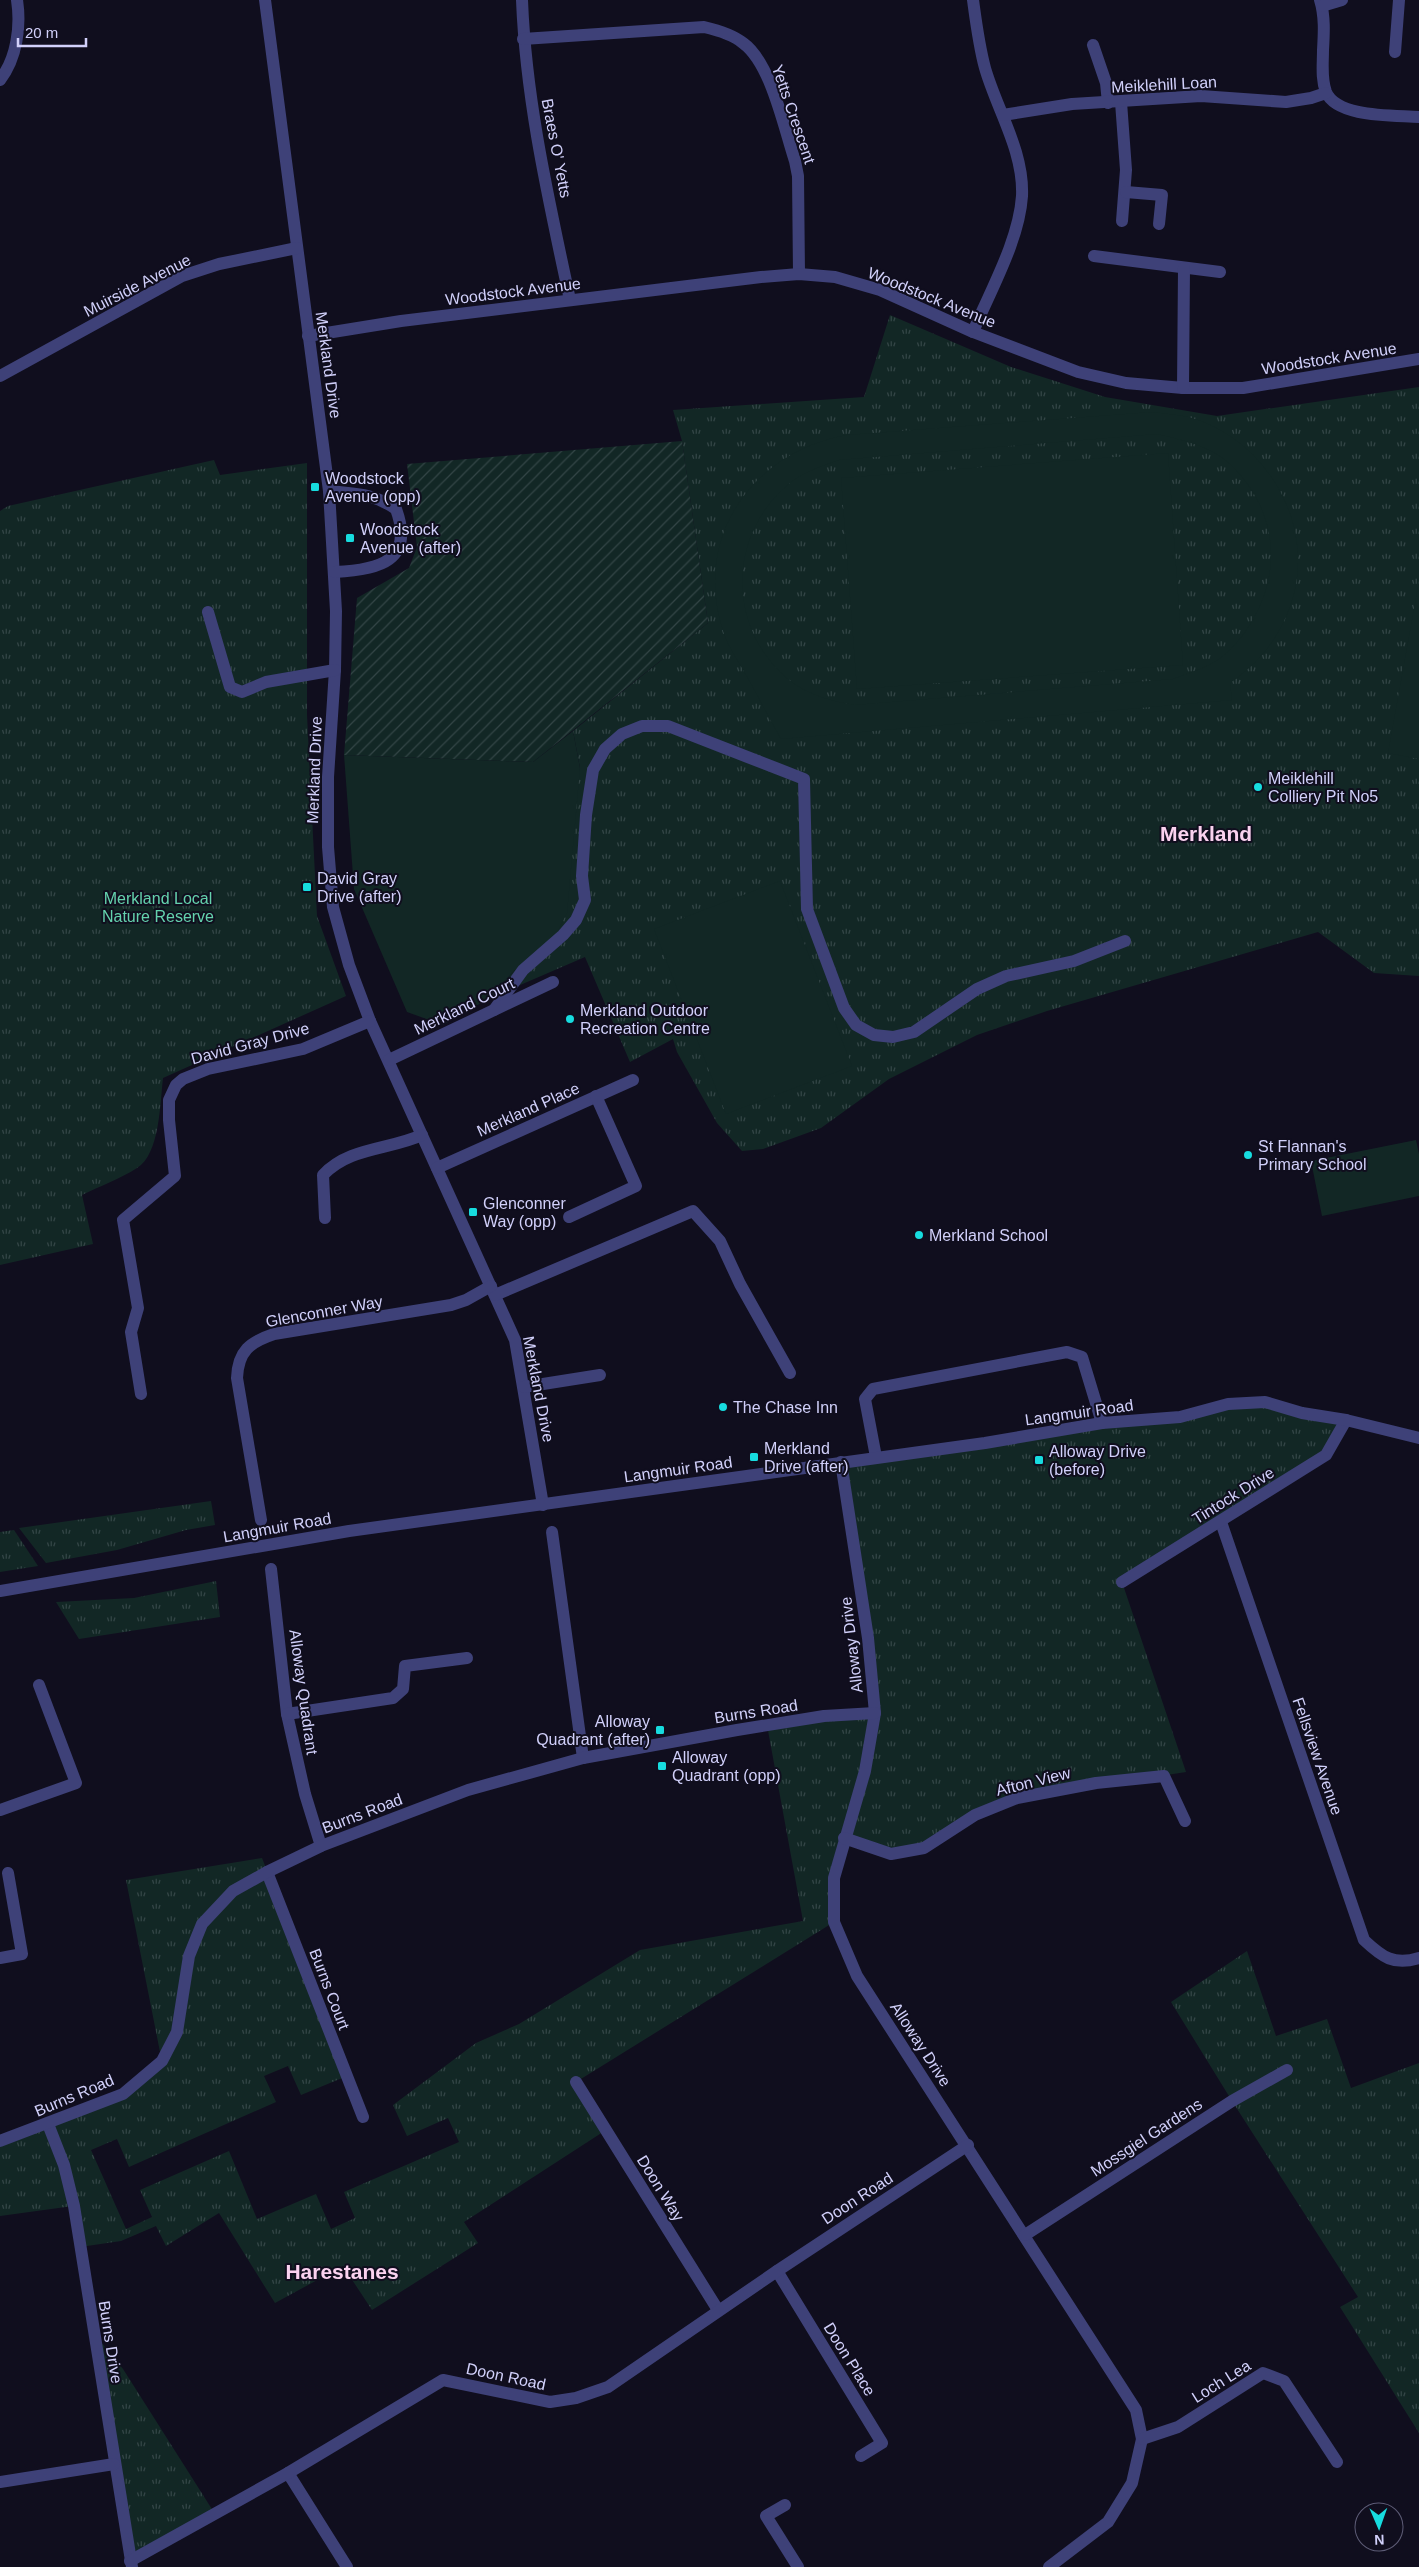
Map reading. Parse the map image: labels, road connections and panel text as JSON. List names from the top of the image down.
{
  "streets": {
    "street": [
      "Meiklehill Loan",
      "Yetts Crescent",
      "Braes O' Yetts",
      "Muirside Avenue",
      "Woodstock Avenue",
      "Merkland Drive",
      "Merkland Court",
      "David Gray Drive",
      "Merkland Place",
      "Glenconner Way",
      "Langmuir Road",
      "Tintock Drive",
      "Alloway Drive",
      "Alloway Quadrant",
      "Burns Road",
      "Fellsview Avenue",
      "Afton View",
      "Burns Court",
      "Mossgiel Gardens",
      "Doon Way",
      "Doon Road",
      "Burns Drive",
      "Doon Place",
      "Loch Lea"
    ]
  },
  "crossings": [
    ["Yetts Crescent", "Braes O' Yetts"],
    ["Yetts Crescent", "Woodstock Avenue"],
    ["Braes O' Yetts", "Woodstock Avenue"],
    ["Muirside Avenue", "Merkland Drive"],
    ["Woodstock Avenue", "Merkland Drive"],
    ["Merkland Drive", "Merkland Court"],
    ["Merkland Drive", "David Gray Drive"],
    ["Merkland Drive", "Merkland Place"],
    ["Merkland Drive", "Glenconner Way"],
    ["Merkland Drive", "Langmuir Road"],
    ["Langmuir Road", "Tintock Drive"],
    ["Langmuir Road", "Alloway Drive"],
    ["Tintock Drive", "Fellsview Avenue"],
    ["Alloway Drive", "Burns Road"],
    ["Alloway Drive", "Afton View"],
    ["Alloway Drive", "Mossgiel Gardens"],
    ["Alloway Drive", "Doon Road"],
    ["Alloway Drive", "Loch Lea"],
    ["Alloway Quadrant", "Burns Road"],
    ["Burns Road", "Burns Court"],
    ["Burns Road", "Burns Drive"],
    ["Doon Way", "Doon Road"],
    ["Doon Road", "Burns Drive"],
    ["Doon Road", "Doon Place"]
  ],
  "districts": ["Merkland", "Harestanes"],
  "parks": ["Merkland Local Nature Reserve"],
  "places": {
    "transit": [
      "Woodstock Avenue (opp)",
      "Woodstock Avenue (after)",
      "David Gray Drive (after)",
      "Glenconner Way (opp)",
      "Merkland Drive (after)",
      "Alloway Drive (before)",
      "Alloway Quadrant (after)",
      "Alloway Quadrant (opp)"
    ],
    "other": [
      "Meiklehill Colliery Pit No5",
      "Merkland Outdoor Recreation Centre",
      "St Flannan's Primary School",
      "Merkland School",
      "The Chase Inn"
    ]
  },
  "scale_bar": "20 m",
  "north": "bottom"
}
